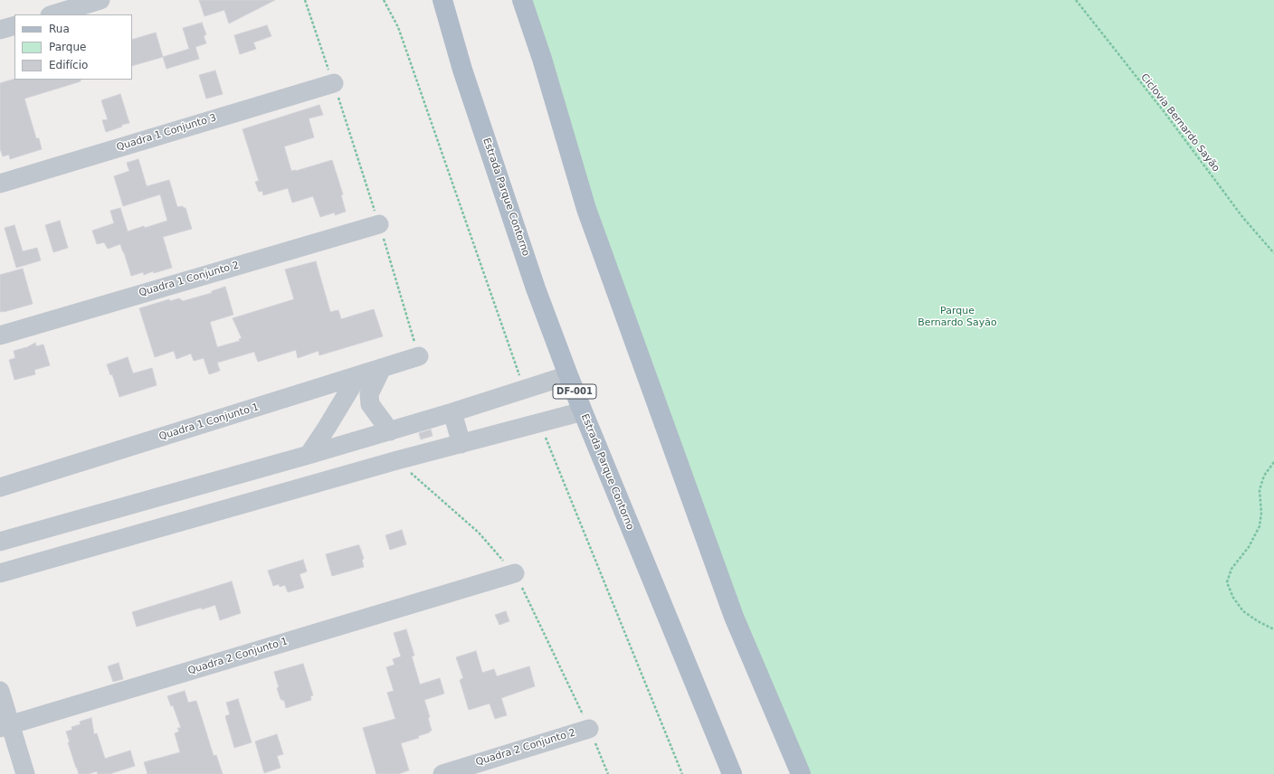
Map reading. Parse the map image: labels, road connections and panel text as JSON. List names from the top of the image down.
{
  "streets": {
    "main road": ["Estrada Parque Contorno", "DF-001"],
    "street": [
      "Quadra 1 Conjunto 3",
      "Quadra 1 Conjunto 2",
      "Quadra 1 Conjunto 1",
      "Quadra 2 Conjunto 1",
      "Quadra 2 Conjunto 2"
    ],
    "path": ["Ciclovia Bernardo Sayão"]
  },
  "parks": ["Parque Bernardo Sayão"],
  "legend": ["Rua", "Parque", "Edifício"]
}
